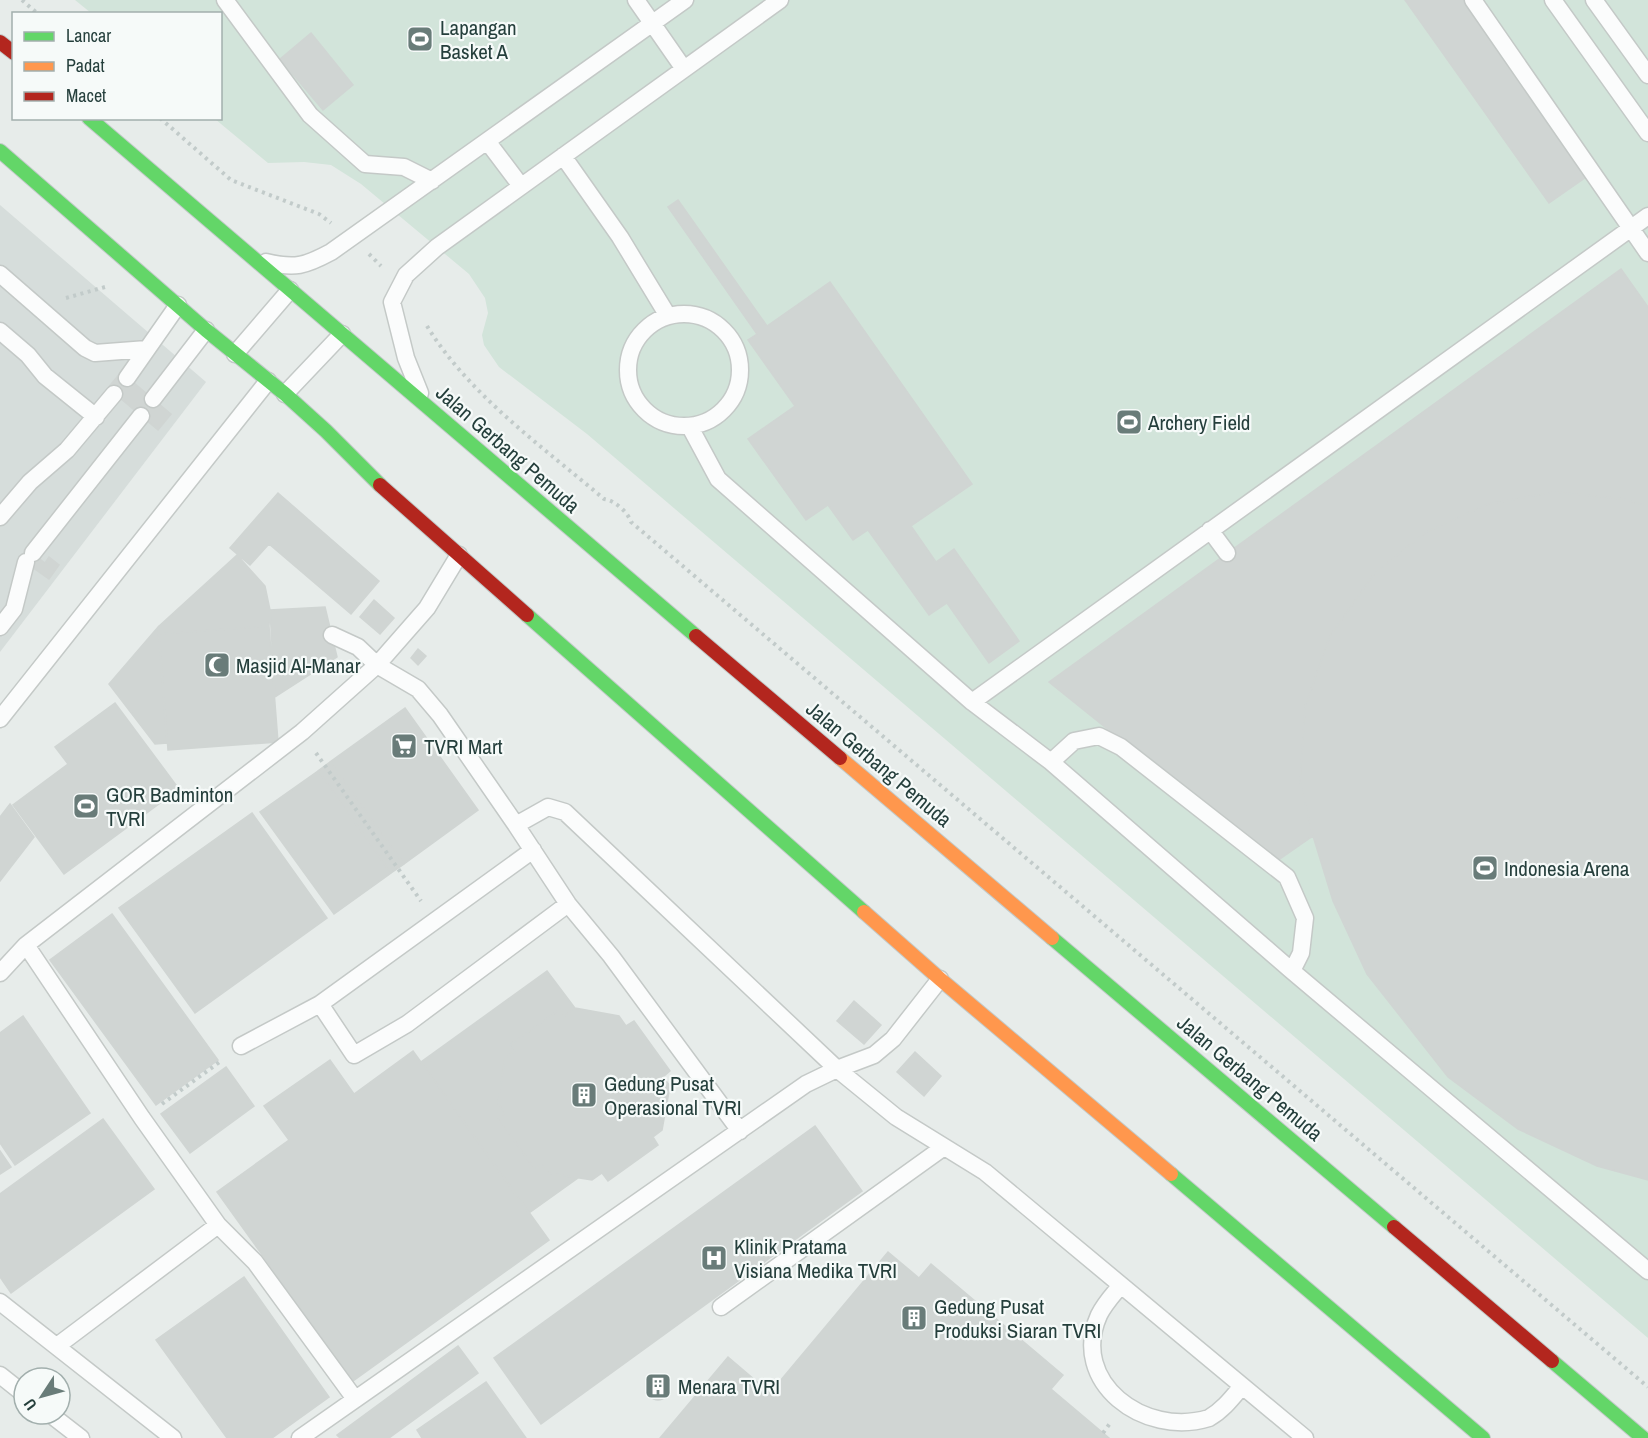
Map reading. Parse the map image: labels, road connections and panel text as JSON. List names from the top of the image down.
{
  "streets": {
    "main road": ["Jalan Gerbang Pemuda"]
  },
  "places": {
    "sports": [
      "Lapangan Basket A",
      "Archery Field",
      "GOR Badminton TVRI",
      "Indonesia Arena"
    ],
    "mosque": ["Masjid Al-Manar"],
    "supermarket": ["TVRI Mart"],
    "building": ["Gedung Pusat Operasional TVRI", "Gedung Pusat Produksi Siaran TVRI", "Menara TVRI"],
    "hospital": ["Klinik Pratama Visiana Medika TVRI"]
  },
  "legend": ["Lancar", "Padat", "Macet"],
  "north": "bottom left"
}
